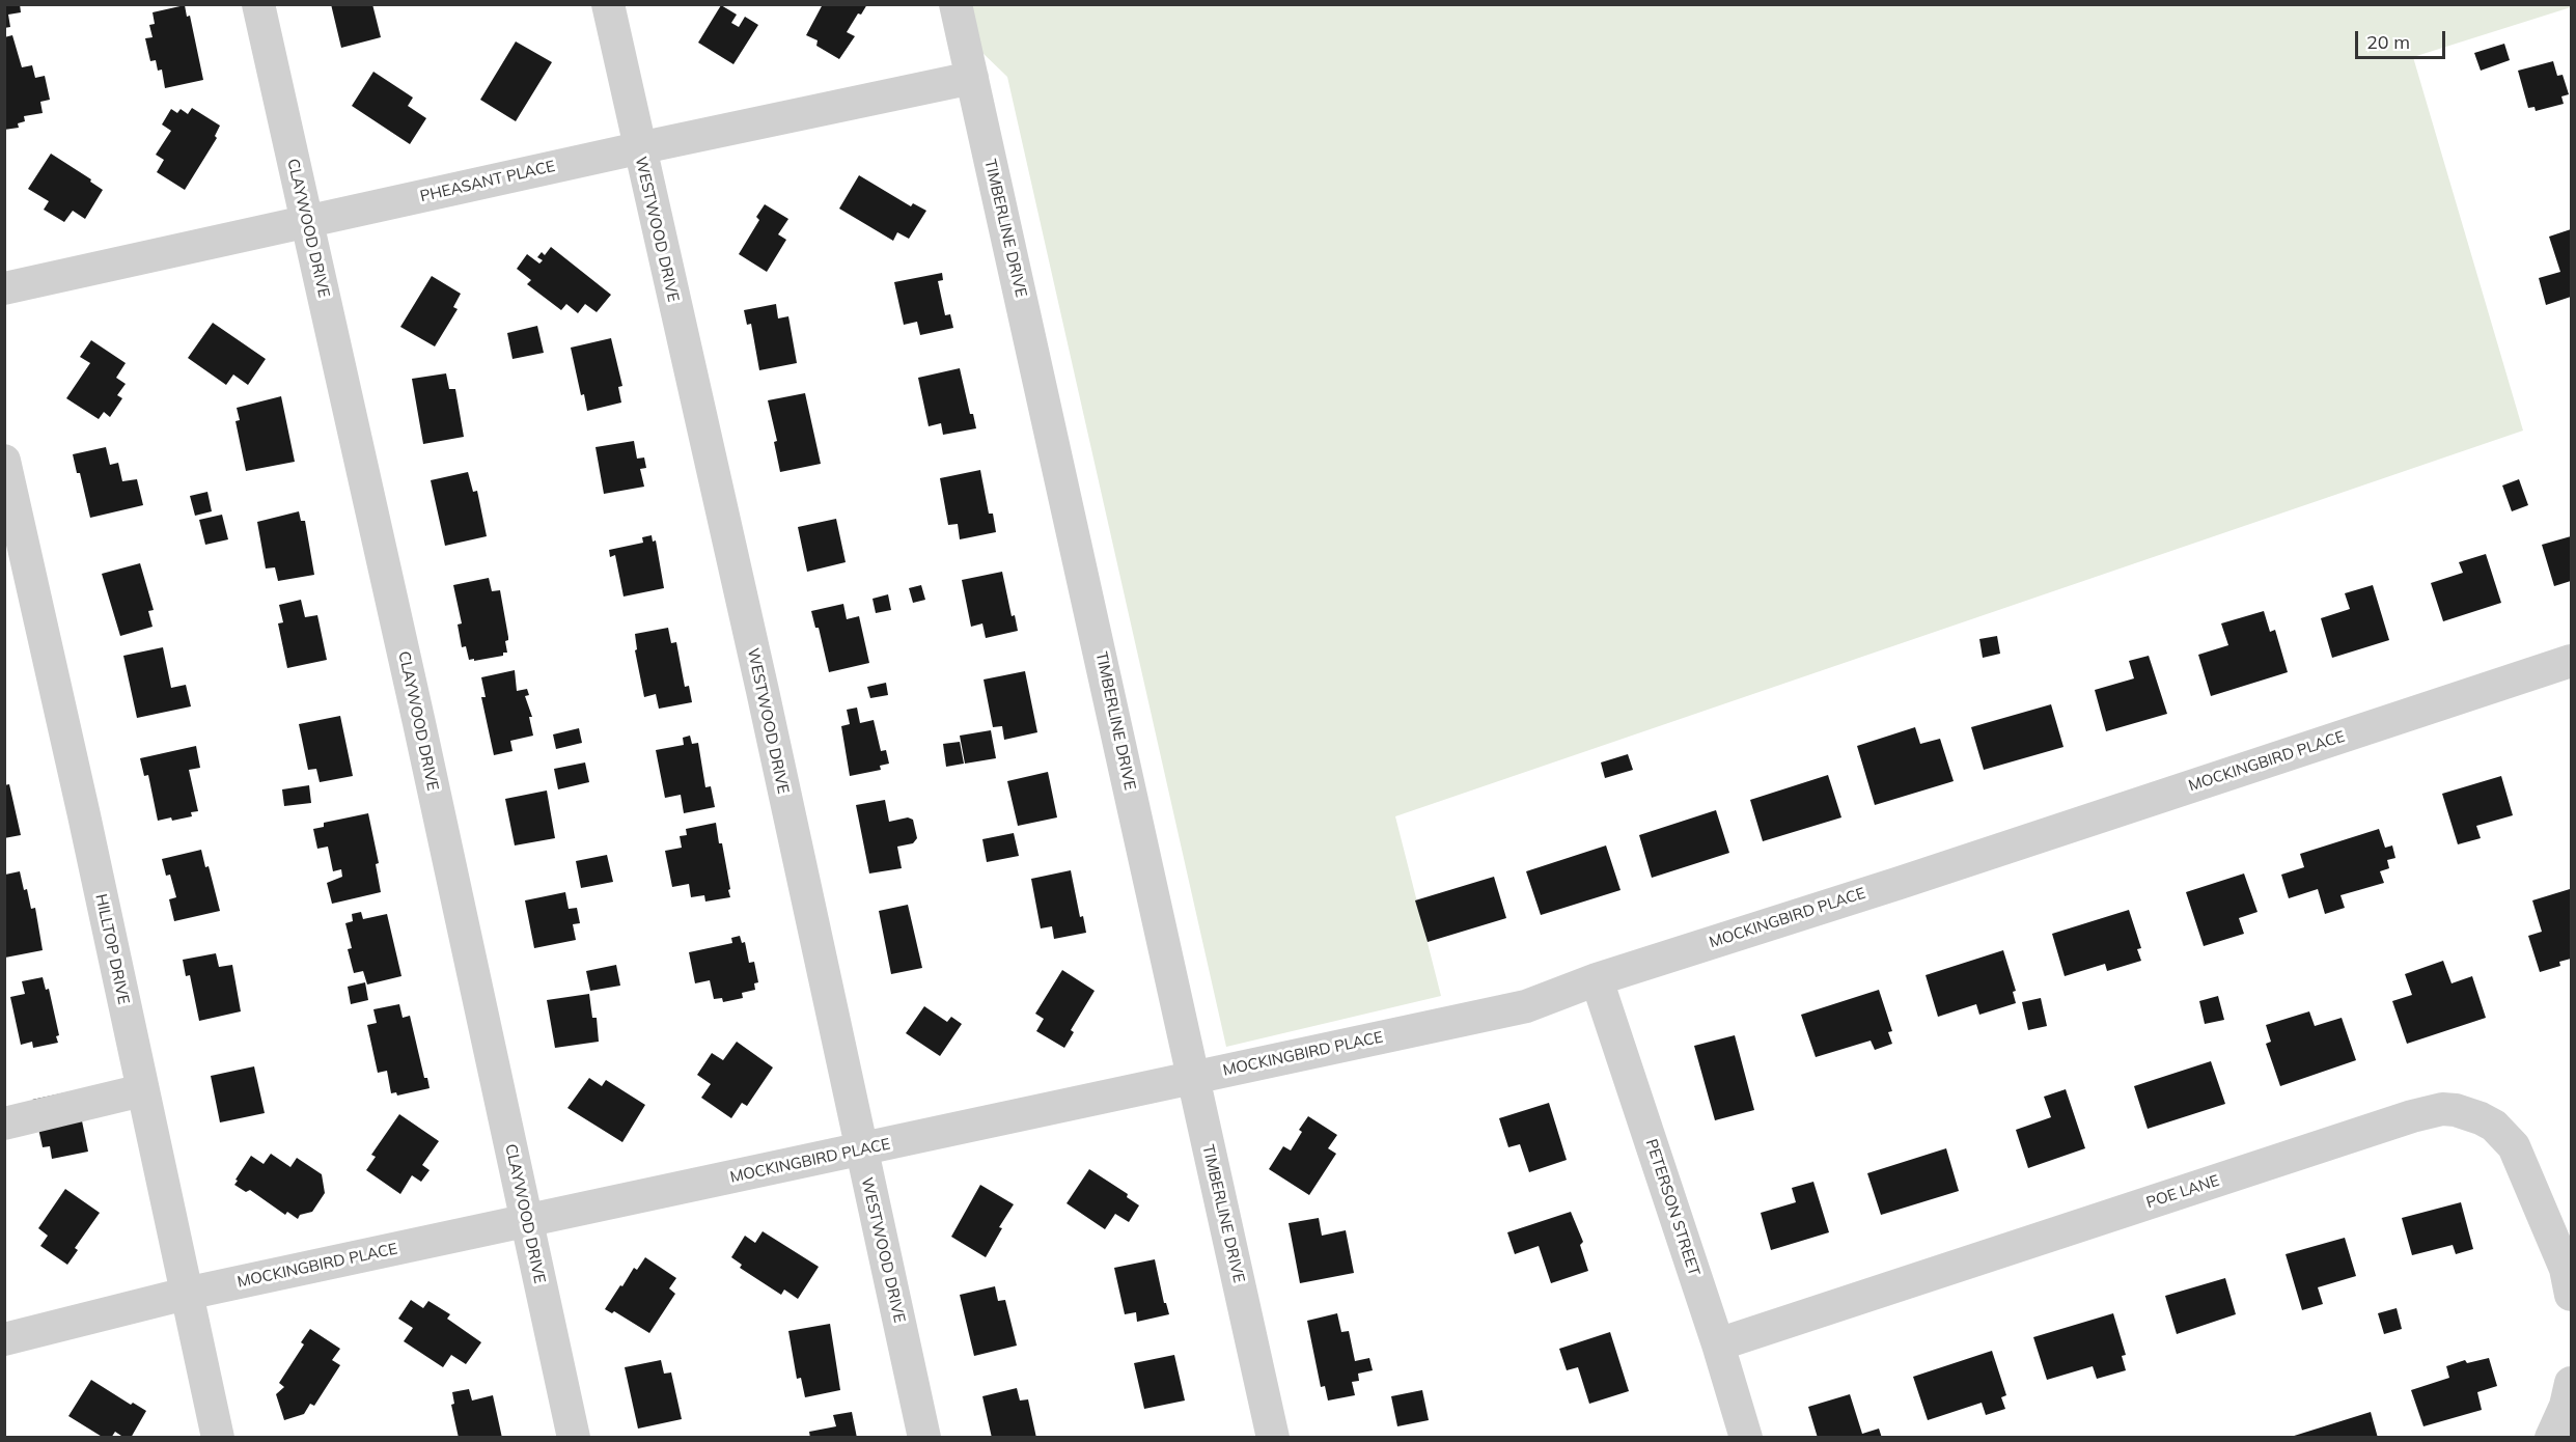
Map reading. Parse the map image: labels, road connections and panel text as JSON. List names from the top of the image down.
{
  "streets": {
    "street": [
      "PHEASANT PLACE",
      "CLAYWOOD DRIVE",
      "TIMBERLINE DRIVE",
      "WESTWOOD DRIVE",
      "MOCKINGBIRD PLACE",
      "HILLTOP DRIVE",
      "POE LANE",
      "PETERSON STREET"
    ]
  },
  "crossings": [
    ["PHEASANT PLACE", "CLAYWOOD DRIVE"],
    ["PHEASANT PLACE", "TIMBERLINE DRIVE"],
    ["PHEASANT PLACE", "WESTWOOD DRIVE"],
    ["CLAYWOOD DRIVE", "MOCKINGBIRD PLACE"],
    ["TIMBERLINE DRIVE", "MOCKINGBIRD PLACE"],
    ["WESTWOOD DRIVE", "MOCKINGBIRD PLACE"],
    ["MOCKINGBIRD PLACE", "HILLTOP DRIVE"],
    ["MOCKINGBIRD PLACE", "PETERSON STREET"],
    ["POE LANE", "PETERSON STREET"]
  ],
  "scale_bar": "20 m"
}
